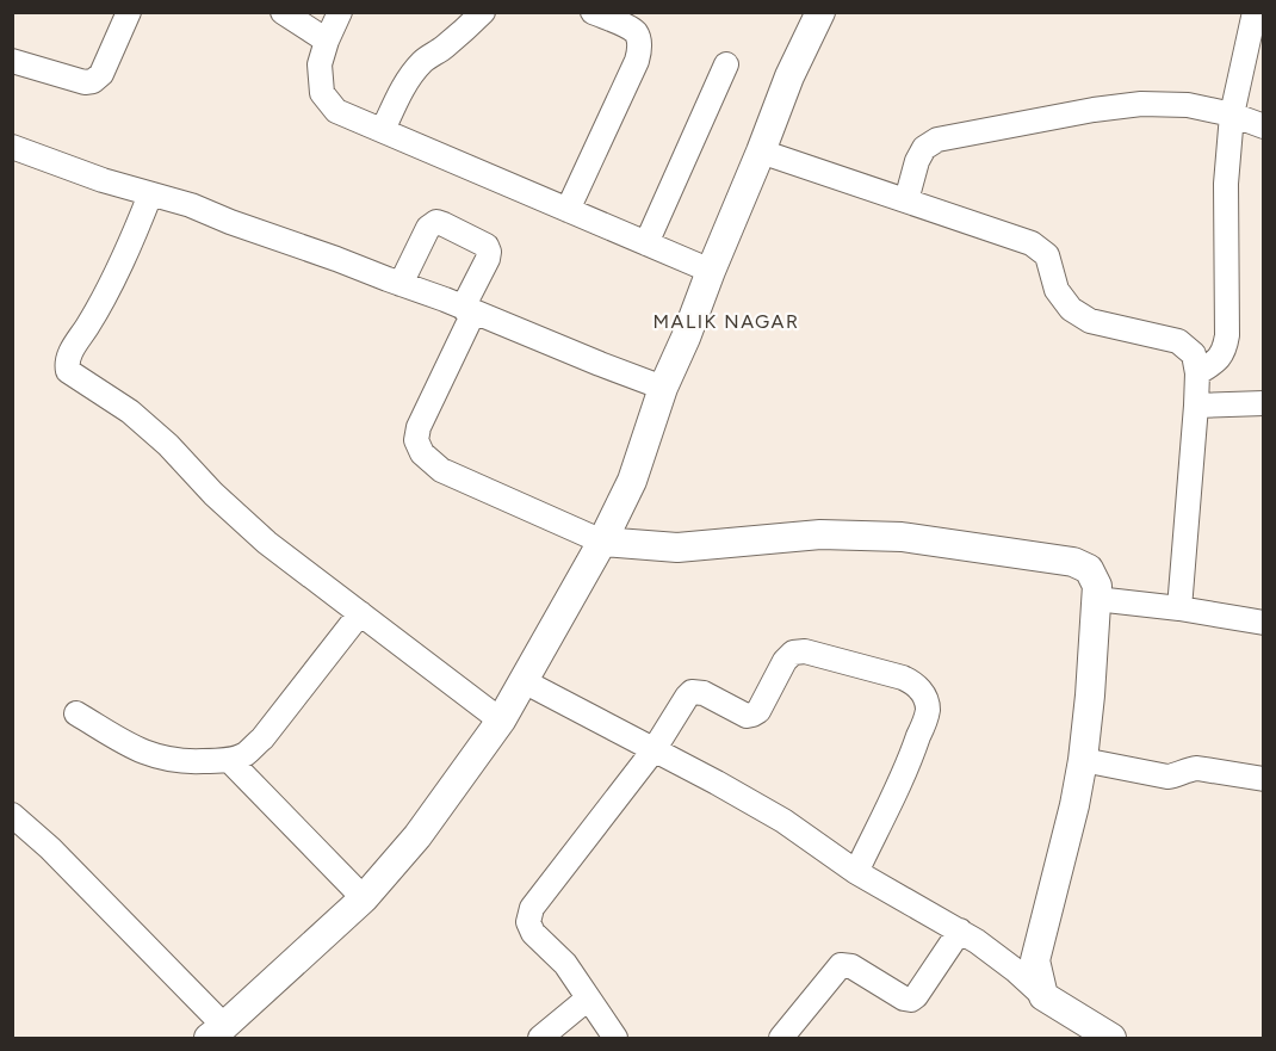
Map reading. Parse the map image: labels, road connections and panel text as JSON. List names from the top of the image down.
{
  "districts": ["MALIK NAGAR"]
}
